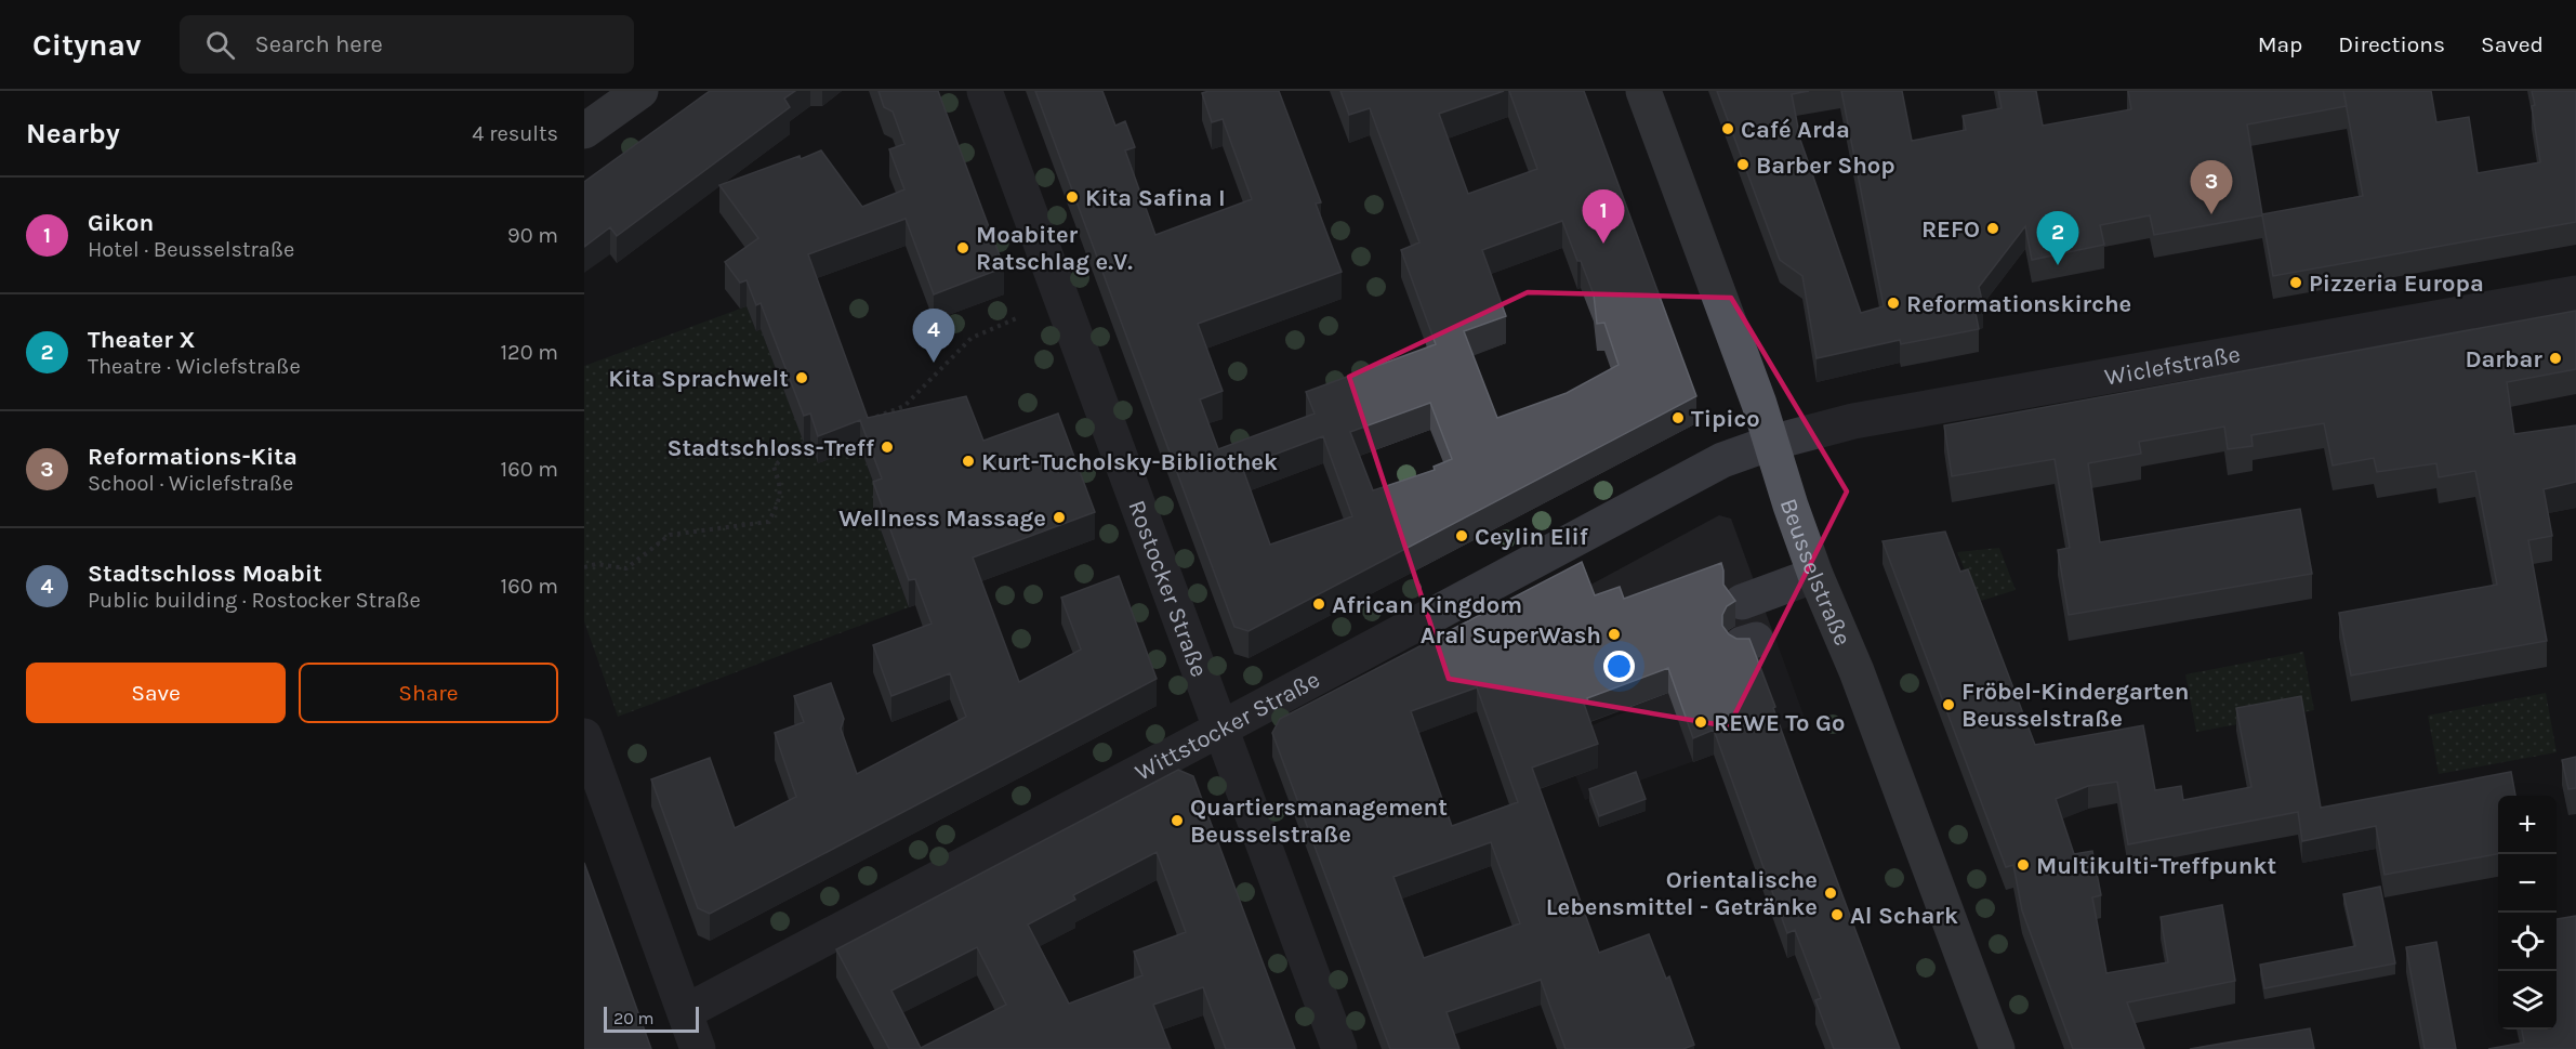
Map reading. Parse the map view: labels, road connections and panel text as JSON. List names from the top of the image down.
{
  "streets": {
    "main road": ["Beusselstraße"],
    "street": ["Wiclefstraße", "Rostocker Straße", "Wittstocker Straße"]
  },
  "crossings": [
    ["Wiclefstraße", "Beusselstraße"],
    ["Wiclefstraße", "Wittstocker Straße"],
    ["Beusselstraße", "Wittstocker Straße"],
    ["Rostocker Straße", "Wittstocker Straße"]
  ],
  "places": [
    "Café Arda",
    "Barber Shop",
    "Kita Safina I",
    "REFO",
    "Moabiter Ratschlag e.V.",
    "Pizzeria Europa",
    "Reformationskirche",
    "Darbar",
    "Kita Sprachwelt",
    "Tipico",
    "Stadtschloss-Treff",
    "Kurt-Tucholsky-Bibliothek",
    "Wellness Massage",
    "Ceylin Elif",
    "African Kingdom",
    "Aral SuperWash",
    "Fröbel-Kindergarten Beusselstraße",
    "REWE To Go",
    "Quartiersmanagement Beusselstraße",
    "Multikulti-Treffpunkt",
    "Orientalische Lebensmittel - Getränke",
    "Al Schark"
  ],
  "scale_bar": "20 m",
  "page": {
    "header": "Citynav",
    "search": "Search here",
    "nav": ["Map", "Directions", "Saved"],
    "heading": ["Nearby", "4 results"],
    "pins": [
      "3",
      "1",
      "2",
      "4"
    ],
    "list": [
      {
        "mark": "1",
        "name": "Gikon",
        "note": "Hotel · Beusselstraße",
        "value": "90 m"
      },
      {
        "mark": "2",
        "name": "Theater X",
        "note": "Theatre · Wiclefstraße",
        "value": "120 m"
      },
      {
        "mark": "3",
        "name": "Reformations-Kita",
        "note": "School · Wiclefstraße",
        "value": "160 m"
      },
      {
        "mark": "4",
        "name": "Stadtschloss Moabit",
        "note": "Public building · Rostocker Straße",
        "value": "160 m"
      }
    ],
    "buttons": ["Save", "Share"],
    "map_buttons": ["+", "−"],
    "scale": "20 m"
  }
}
